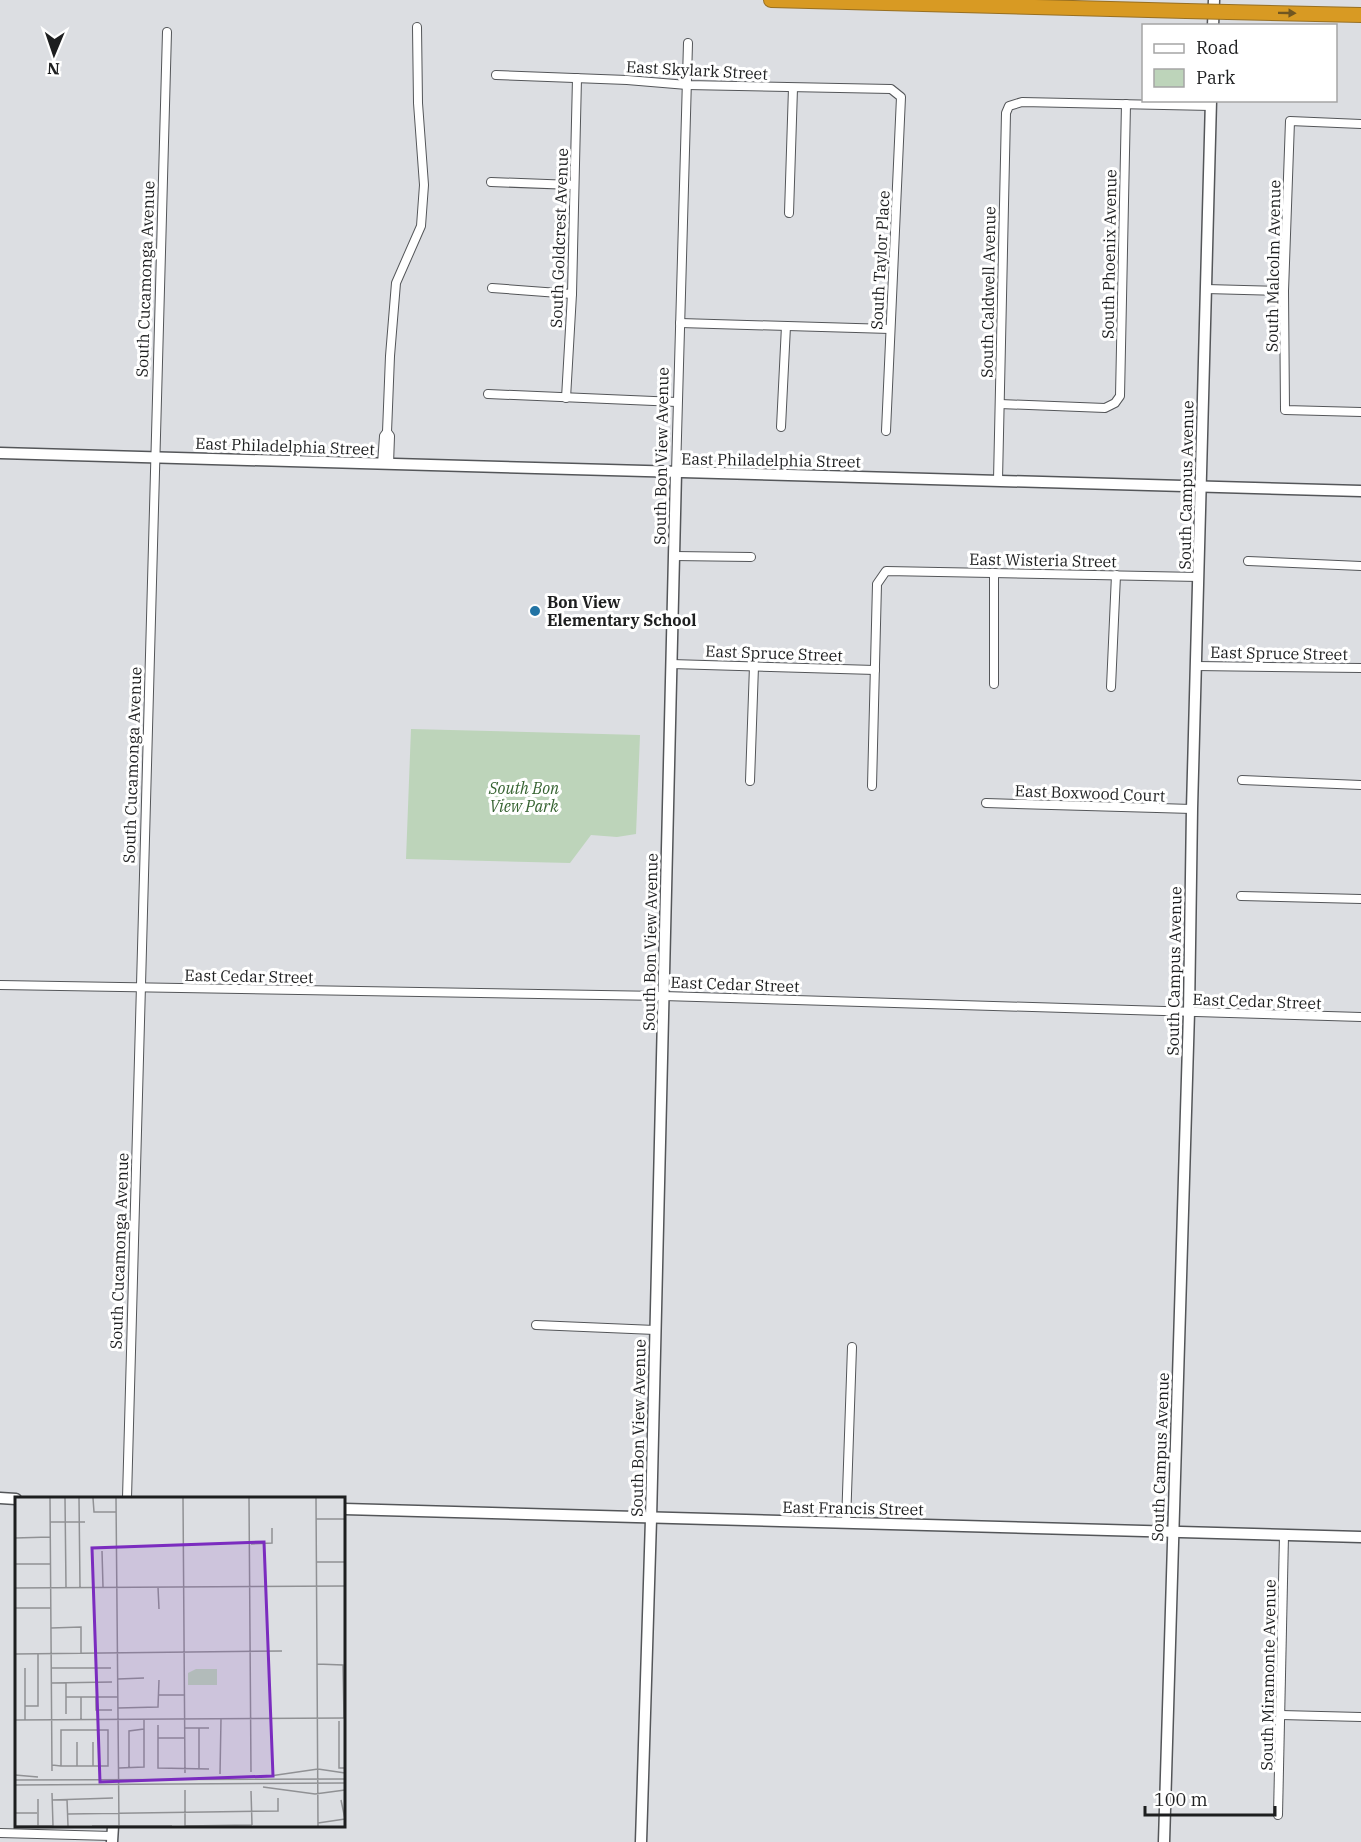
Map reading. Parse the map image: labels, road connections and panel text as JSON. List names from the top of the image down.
{
  "streets": {
    "street": [
      "East Skylark Street",
      "South Goldcrest Avenue",
      "South Phoenix Avenue",
      "South Taylor Place",
      "South Malcolm Avenue",
      "South Cucamonga Avenue",
      "South Caldwell Avenue",
      "East Philadelphia Street",
      "South Bon View Avenue",
      "South Campus Avenue",
      "East Wisteria Street",
      "East Spruce Street",
      "East Boxwood Court",
      "East Cedar Street",
      "East Francis Street",
      "South Miramonte Avenue"
    ]
  },
  "crossings": [
    ["East Skylark Street", "South Goldcrest Avenue"],
    ["East Skylark Street", "South Taylor Place"],
    ["East Skylark Street", "South Bon View Avenue"],
    ["South Phoenix Avenue", "South Caldwell Avenue"],
    ["South Cucamonga Avenue", "East Philadelphia Street"],
    ["South Cucamonga Avenue", "East Cedar Street"],
    ["South Caldwell Avenue", "East Philadelphia Street"],
    ["East Philadelphia Street", "South Bon View Avenue"],
    ["East Philadelphia Street", "South Campus Avenue"],
    ["South Bon View Avenue", "East Spruce Street"],
    ["South Bon View Avenue", "East Cedar Street"],
    ["South Bon View Avenue", "East Francis Street"],
    ["South Campus Avenue", "East Wisteria Street"],
    ["South Campus Avenue", "East Spruce Street"],
    ["South Campus Avenue", "East Boxwood Court"],
    ["South Campus Avenue", "East Cedar Street"],
    ["South Campus Avenue", "East Francis Street"],
    ["East Wisteria Street", "East Spruce Street"],
    ["East Francis Street", "South Miramonte Avenue"]
  ],
  "parks": ["South Bon View Park"],
  "places": ["Bon View Elementary School"],
  "legend": ["Road", "Park"],
  "scale_bar": "100 m",
  "north": "bottom"
}
